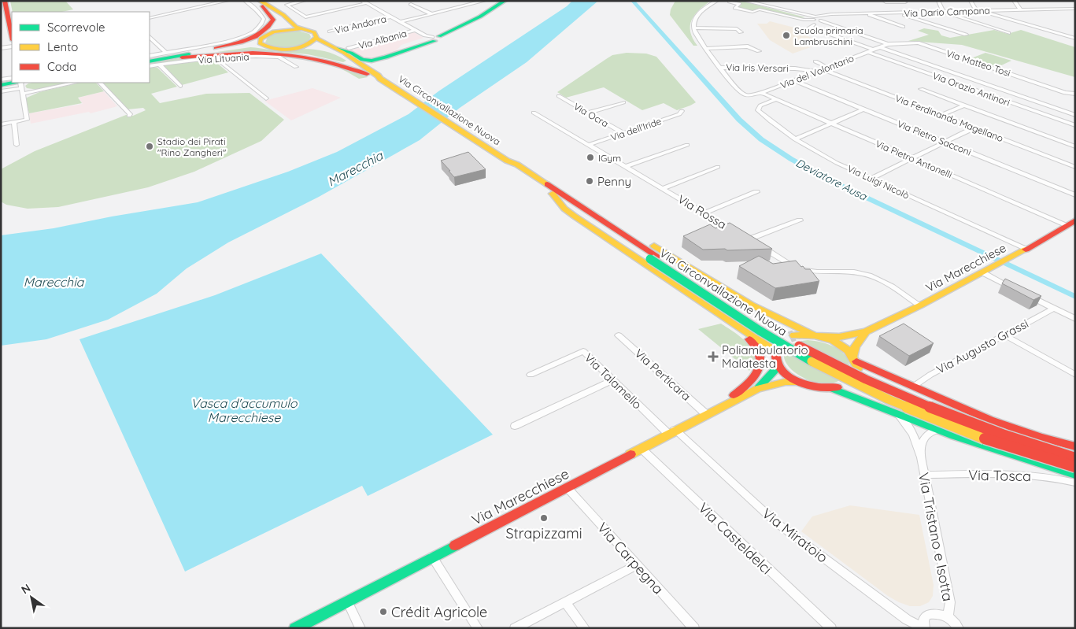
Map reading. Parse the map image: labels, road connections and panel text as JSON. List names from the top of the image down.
{
  "streets": {
    "main road": ["Via Circonvallazione Nuova", "Via Marecchiese"],
    "street": [
      "Via Dario Campana",
      "Via Andorra",
      "Via Albania",
      "Via Lituania",
      "Via Matteo Tosi",
      "Via Iris Versari",
      "Via del Volontario",
      "Via Orazio Antinori",
      "Via Ocra",
      "Via Ferdinando Magellano",
      "Via dell'Iride",
      "Via Pietro Sacconi",
      "Via Pietro Antonelli",
      "Via Luigi Nicolò",
      "Via Rossa",
      "Via Augusto Grassi",
      "Via Perticara",
      "Via Talamello",
      "Via Tosca",
      "Via Miratoio",
      "Via Tristano e Isotta",
      "Via Casteldelci",
      "Via Carpegna"
    ]
  },
  "crossings": [
    ["Via Dario Campana", "Via Orazio Antinori"],
    ["Via Matteo Tosi", "Via del Volontario"],
    ["Via Iris Versari", "Via del Volontario"],
    ["Via del Volontario", "Via Orazio Antinori"],
    ["Via del Volontario", "Via Ferdinando Magellano"],
    ["Via del Volontario", "Via Pietro Sacconi"],
    ["Via del Volontario", "Via Pietro Antonelli"],
    ["Via Ocra", "Via dell'Iride"],
    ["Via dell'Iride", "Via Rossa"],
    ["Via Pietro Antonelli", "Via Luigi Nicolò"],
    ["Via Pietro Antonelli", "Via Marecchiese"],
    ["Via Luigi Nicolò", "Via Marecchiese"],
    ["Via Marecchiese", "Via Perticara"],
    ["Via Marecchiese", "Via Talamello"],
    ["Via Marecchiese", "Via Miratoio"],
    ["Via Marecchiese", "Via Casteldelci"],
    ["Via Marecchiese", "Via Carpegna"],
    ["Via Talamello", "Via Miratoio"],
    ["Via Tosca", "Via Tristano e Isotta"]
  ],
  "water": ["Marecchia", "Deviatore Ausa", "Vasca d'accumulo Marecchiese"],
  "places": {
    "other": [
      "Scuola primaria Lambruschini",
      "Stadio dei Pirati \"Rino Zangheri\"",
      "IGym",
      "Penny",
      "Strapizzami",
      "Crédit Agricole"
    ],
    "health": ["Poliambulatorio Malatesta"]
  },
  "legend": ["Scorrevole", "Lento", "Coda"],
  "north": "top left"
}
